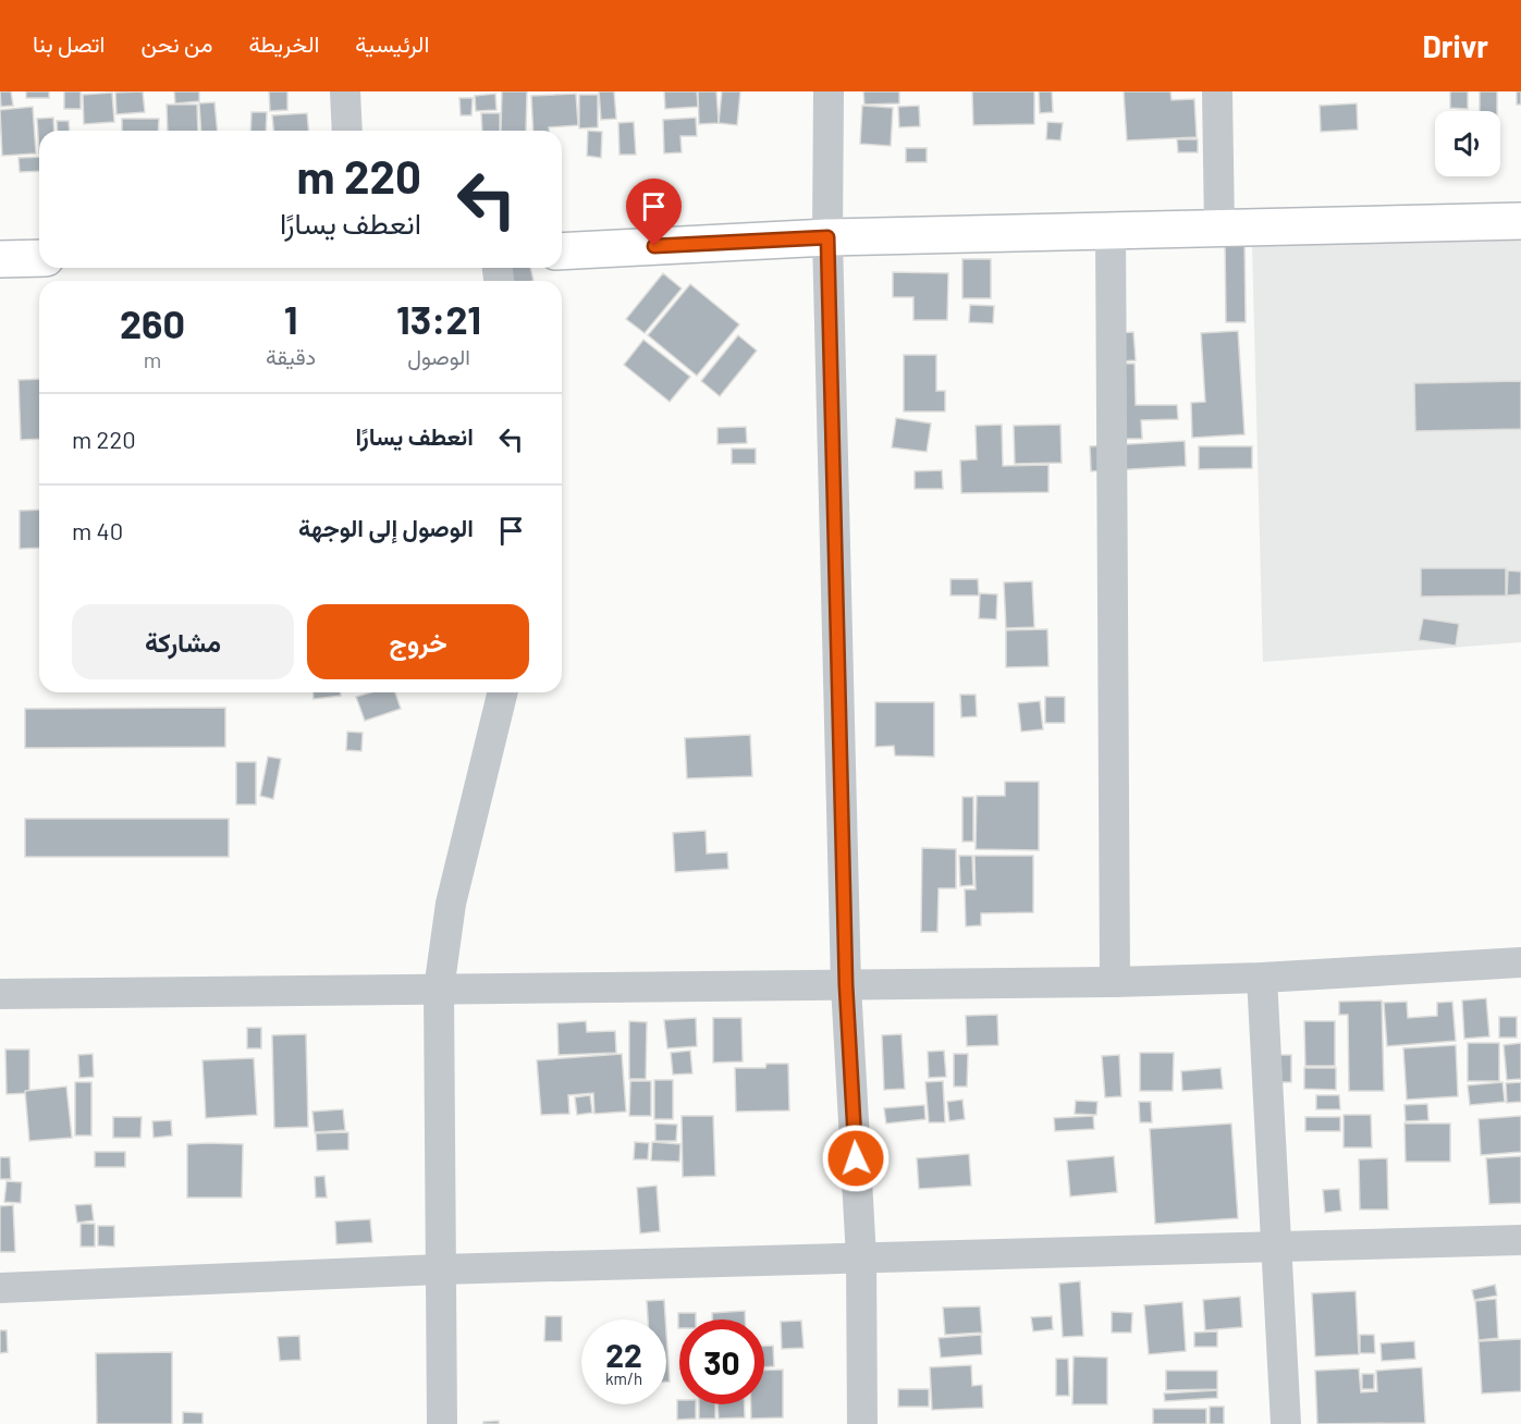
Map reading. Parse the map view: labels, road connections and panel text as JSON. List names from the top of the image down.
{
  "page": {
    "header": "Drivr",
    "nav": [
      "الرئيسية",
      "الخريطة",
      "من نحن",
      "اتصل بنا"
    ],
    "turn": ["220 m", "انعطف يسارًا"],
    "eta": [
      "13:21",
      "الوصول",
      "1",
      "دقيقة",
      "260",
      "m"
    ],
    "list": [
      {
        "name": "انعطف يسارًا",
        "value": "220 m"
      },
      {
        "name": "الوصول إلى الوجهة",
        "value": "40 m"
      }
    ],
    "buttons": ["خروج", "مشاركة"],
    "speed": "22 km/h",
    "limit": "30"
  }
}
